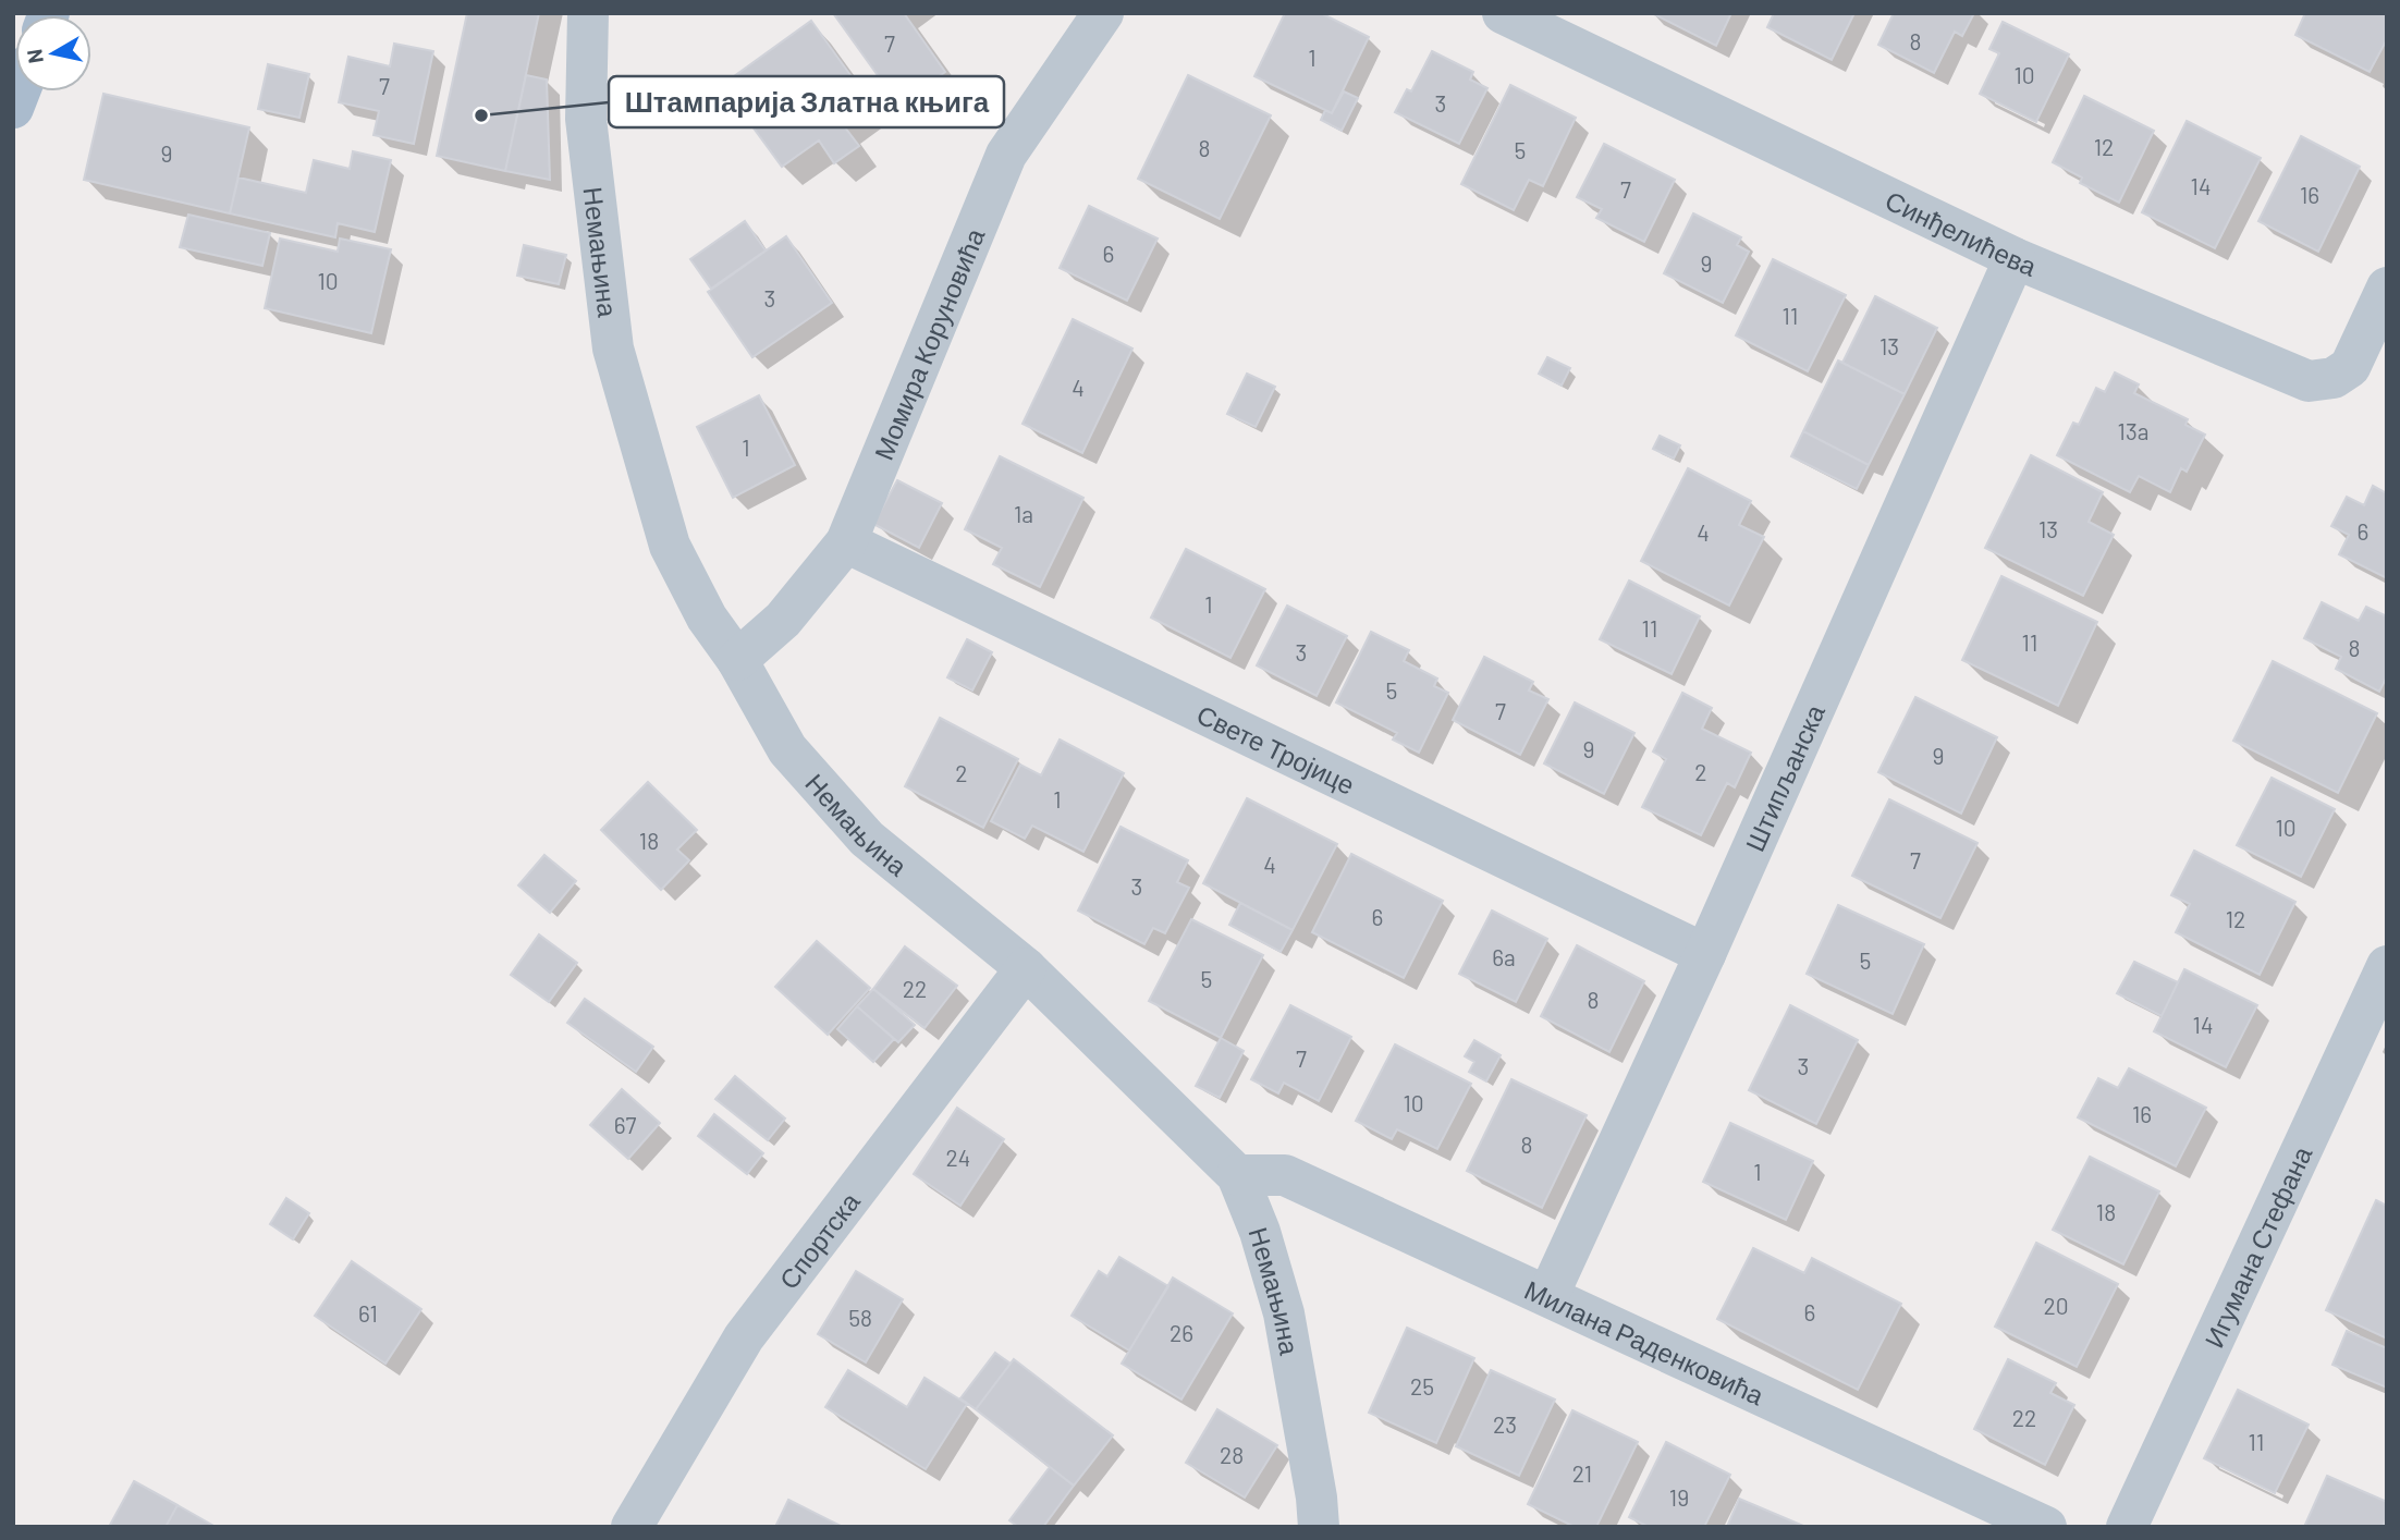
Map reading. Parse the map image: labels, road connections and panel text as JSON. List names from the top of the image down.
{
  "streets": {
    "street": [
      "Синђелићева",
      "Немањина",
      "Момира Коруновића",
      "Свете Тројице",
      "Штипљанска",
      "Спортска",
      "Игумана Стефана",
      "Милана Раденковића"
    ]
  },
  "crossings": [
    ["Синђелићева", "Штипљанска"],
    ["Немањина", "Момира Коруновића"],
    ["Немањина", "Спортска"],
    ["Немањина", "Милана Раденковића"],
    ["Момира Коруновића", "Свете Тројице"],
    ["Свете Тројице", "Штипљанска"],
    ["Штипљанска", "Милана Раденковића"]
  ],
  "places": ["Штампарија Златна књига"],
  "house_numbers": [
    "8",
    "7",
    "1",
    "10",
    "7",
    "3",
    "12",
    "8",
    "5",
    "9",
    "14",
    "7",
    "16",
    "6",
    "9",
    "10",
    "3",
    "11",
    "13",
    "4",
    "13a",
    "1",
    "1a",
    "13",
    "6",
    "4",
    "1",
    "11",
    "11",
    "8",
    "3",
    "5",
    "7",
    "9",
    "9",
    "2",
    "2",
    "1",
    "10",
    "18",
    "7",
    "4",
    "3",
    "6",
    "12",
    "6a",
    "5",
    "5",
    "22",
    "8",
    "14",
    "7",
    "3",
    "10",
    "16",
    "67",
    "8",
    "24",
    "1",
    "18",
    "20",
    "6",
    "61",
    "58",
    "26",
    "25",
    "22",
    "23",
    "11",
    "28",
    "21",
    "19"
  ],
  "north": "left"
}
